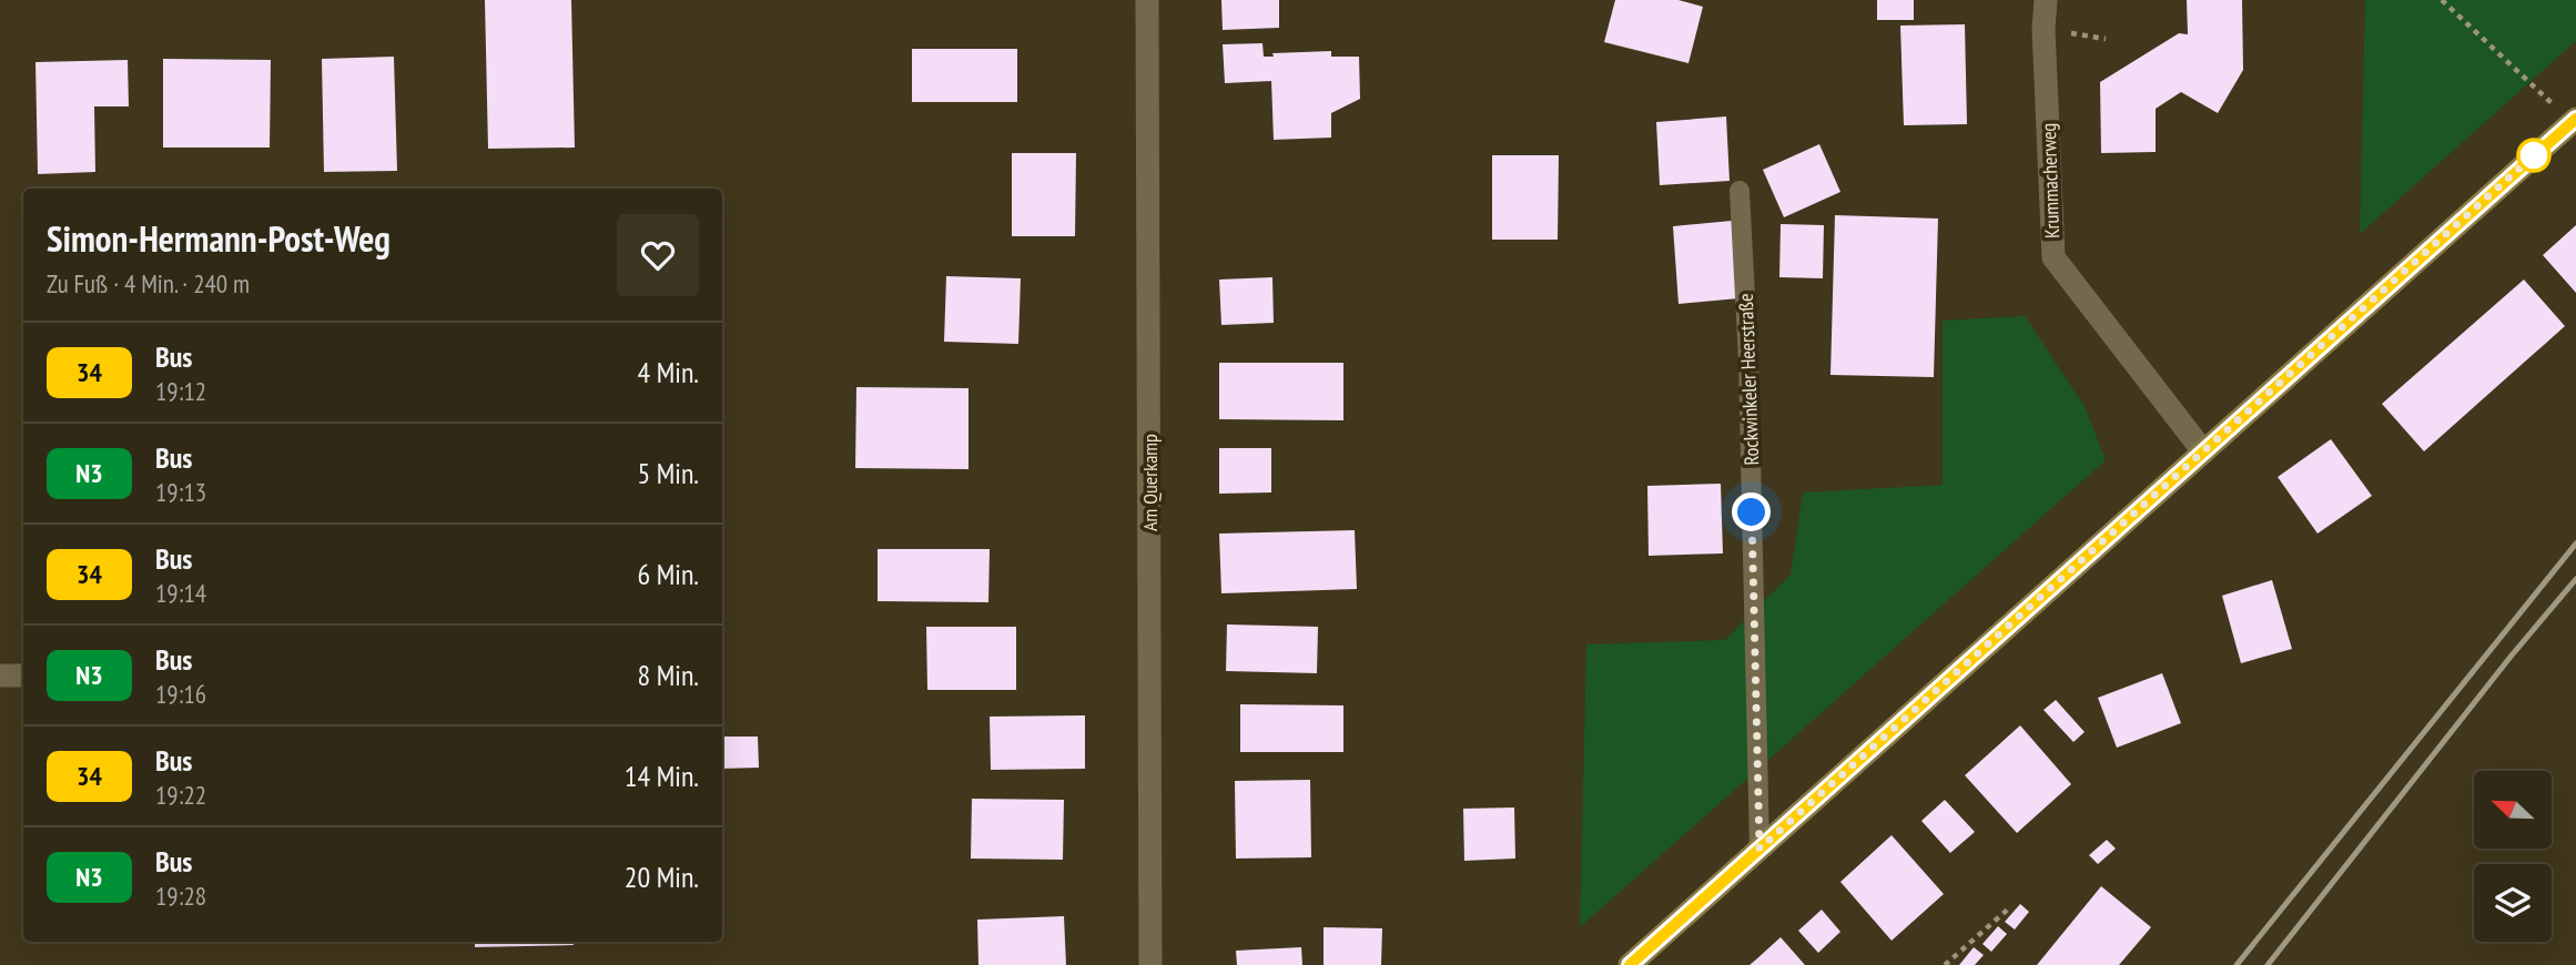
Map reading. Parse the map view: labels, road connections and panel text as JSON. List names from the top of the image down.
{
  "streets": {
    "street": ["Krummacherweg", "Am Querkamp"],
    "lane": ["Rockwinkeler Heerstraße"]
  },
  "lines": ["bus line 34"],
  "north": "top left",
  "page": {
    "heading": ["Simon-Hermann-Post-Weg", "Zu Fuß · 4 Min. · 240 m"],
    "list": [
      {
        "mark": "34",
        "name": "Bus",
        "note": "19:12",
        "value": "4 Min."
      },
      {
        "mark": "N3",
        "name": "Bus",
        "note": "19:13",
        "value": "5 Min."
      },
      {
        "mark": "34",
        "name": "Bus",
        "note": "19:14",
        "value": "6 Min."
      },
      {
        "mark": "N3",
        "name": "Bus",
        "note": "19:16",
        "value": "8 Min."
      },
      {
        "mark": "34",
        "name": "Bus",
        "note": "19:22",
        "value": "14 Min."
      },
      {
        "mark": "N3",
        "name": "Bus",
        "note": "19:28",
        "value": "20 Min."
      }
    ]
  }
}
